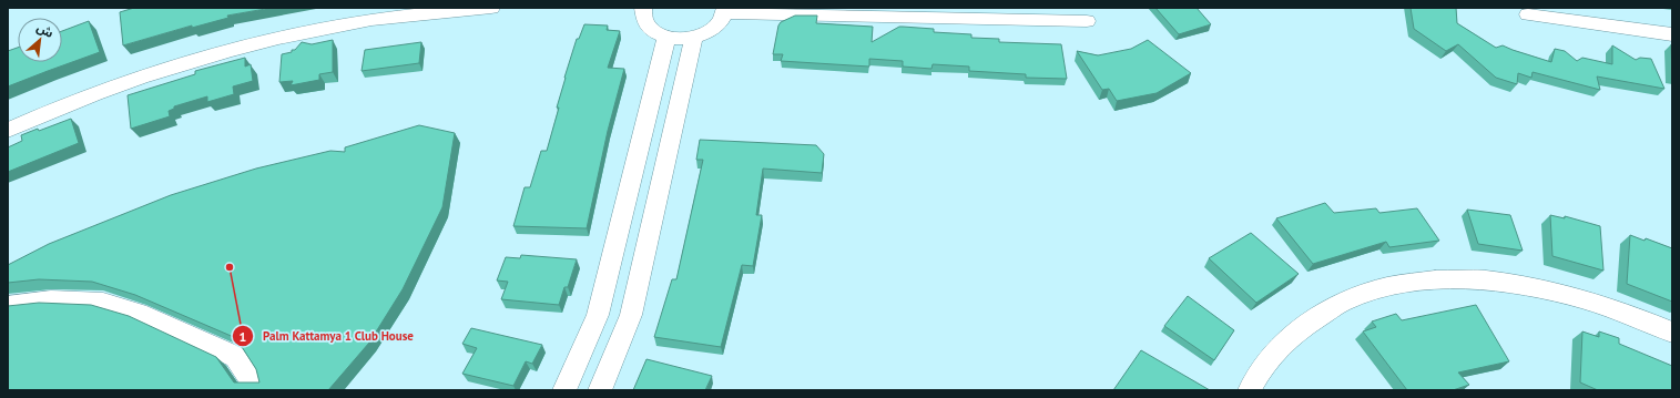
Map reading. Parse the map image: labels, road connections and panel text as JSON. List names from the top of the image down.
{
  "places": ["Palm Kattamya 1 Club House"],
  "north": "top right"
}
